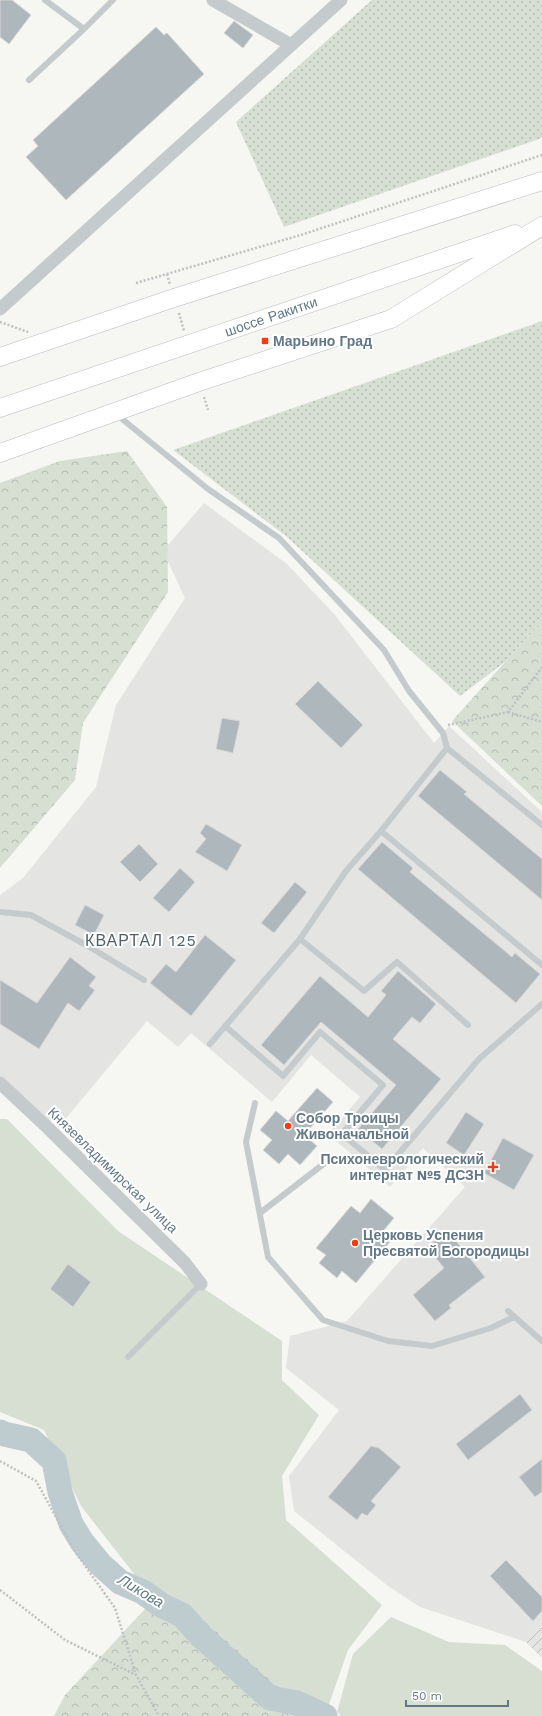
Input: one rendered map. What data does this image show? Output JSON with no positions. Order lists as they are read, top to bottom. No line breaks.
{"streets":{"street":["шоссе Ракитки","Князевладимирская улица"]},"districts":["КВАРТАЛ 125"],"water":["Ликова"],"places":{"transit":["Марьино Град"],"other":["Собор Троицы Живоначальной","Церковь Успения Пресвятой Богородицы"],"health":["Психоневрологический интернат №5 ДСЗН"]},"scale_bar":"50 m"}
